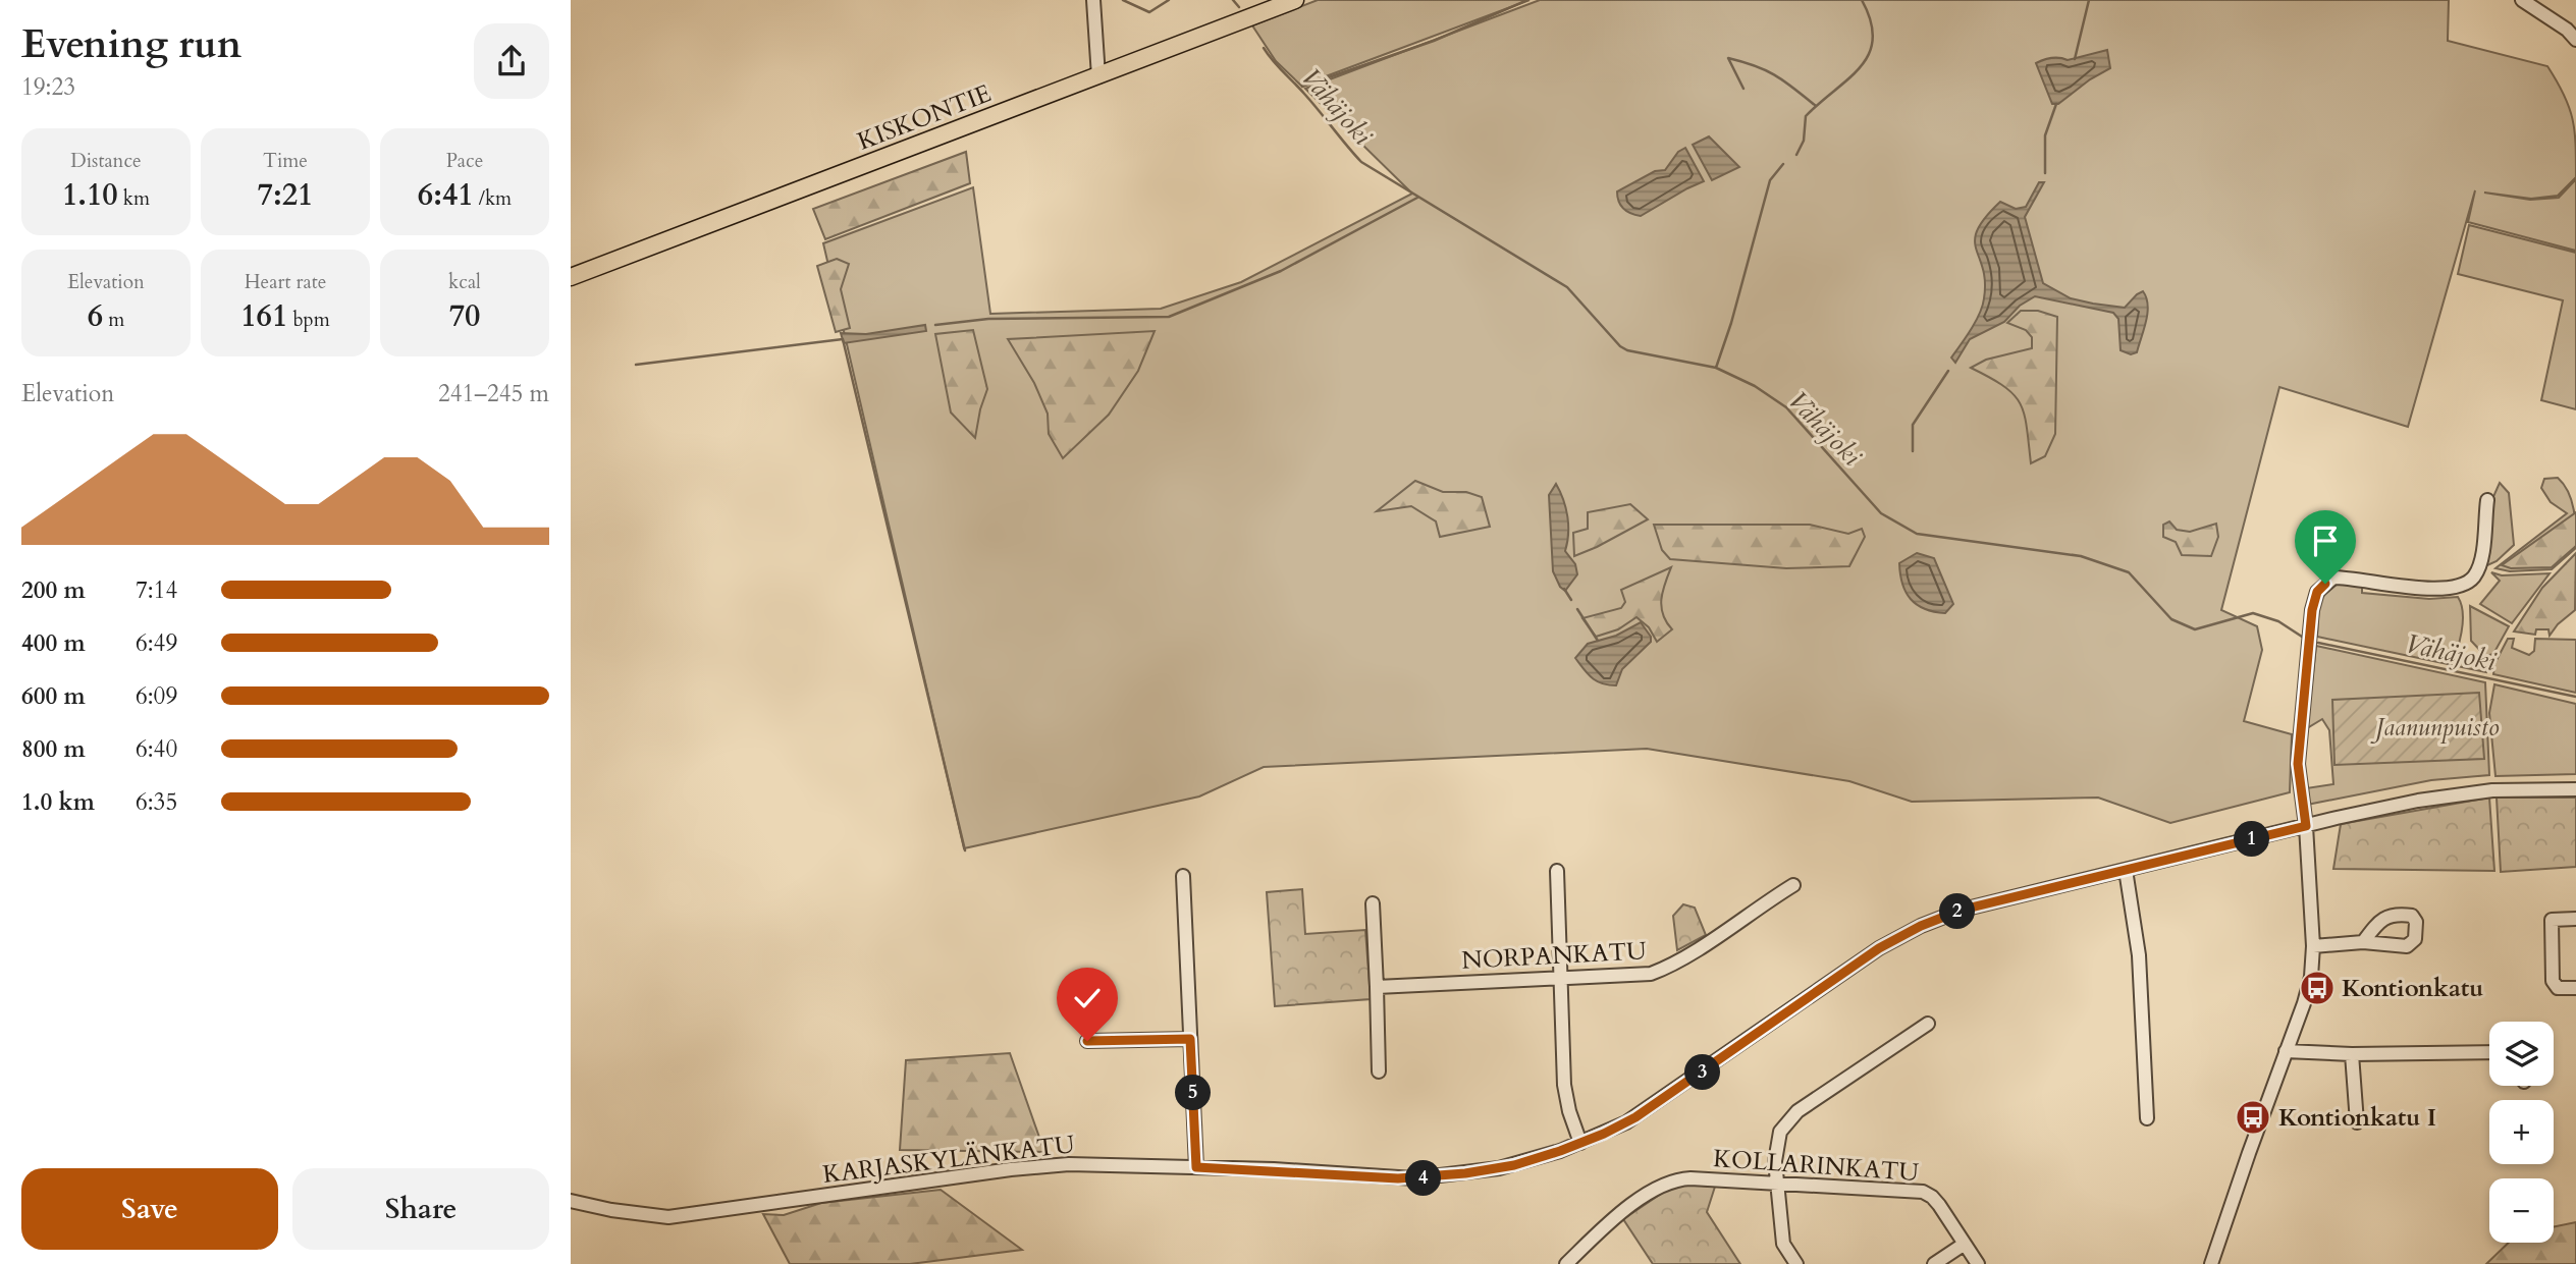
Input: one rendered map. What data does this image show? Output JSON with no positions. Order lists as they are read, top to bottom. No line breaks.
{"streets":{"main road":["KISKONTIE"],"street":["NORPANKATU","KARJASKYLÄNKATU","KOLLARINKATU"]},"water":["Vähäjoki"],"parks":["Jaanunpuisto"],"places":{"bus stop":["Kontionkatu","Kontionkatu I"]},"page":{"heading":["Evening run","19:23"],"stats":[["Distance","1.10 km"],["Time","7:21"],["Pace","6:41 /km"],["Elevation","6 m"],["Heart rate","161 bpm"],["kcal","70"]],"chart":["Elevation","241–245 m"],"list":[{"name":"200 m","note":"7:14"},{"name":"400 m","note":"6:49"},{"name":"600 m","note":"6:09"},{"name":"800 m","note":"6:40"},{"name":"1.0 km","note":"6:35"}],"pins":["1","2","3","5","4"],"map_buttons":["+","−"],"buttons":["Save","Share"]}}
